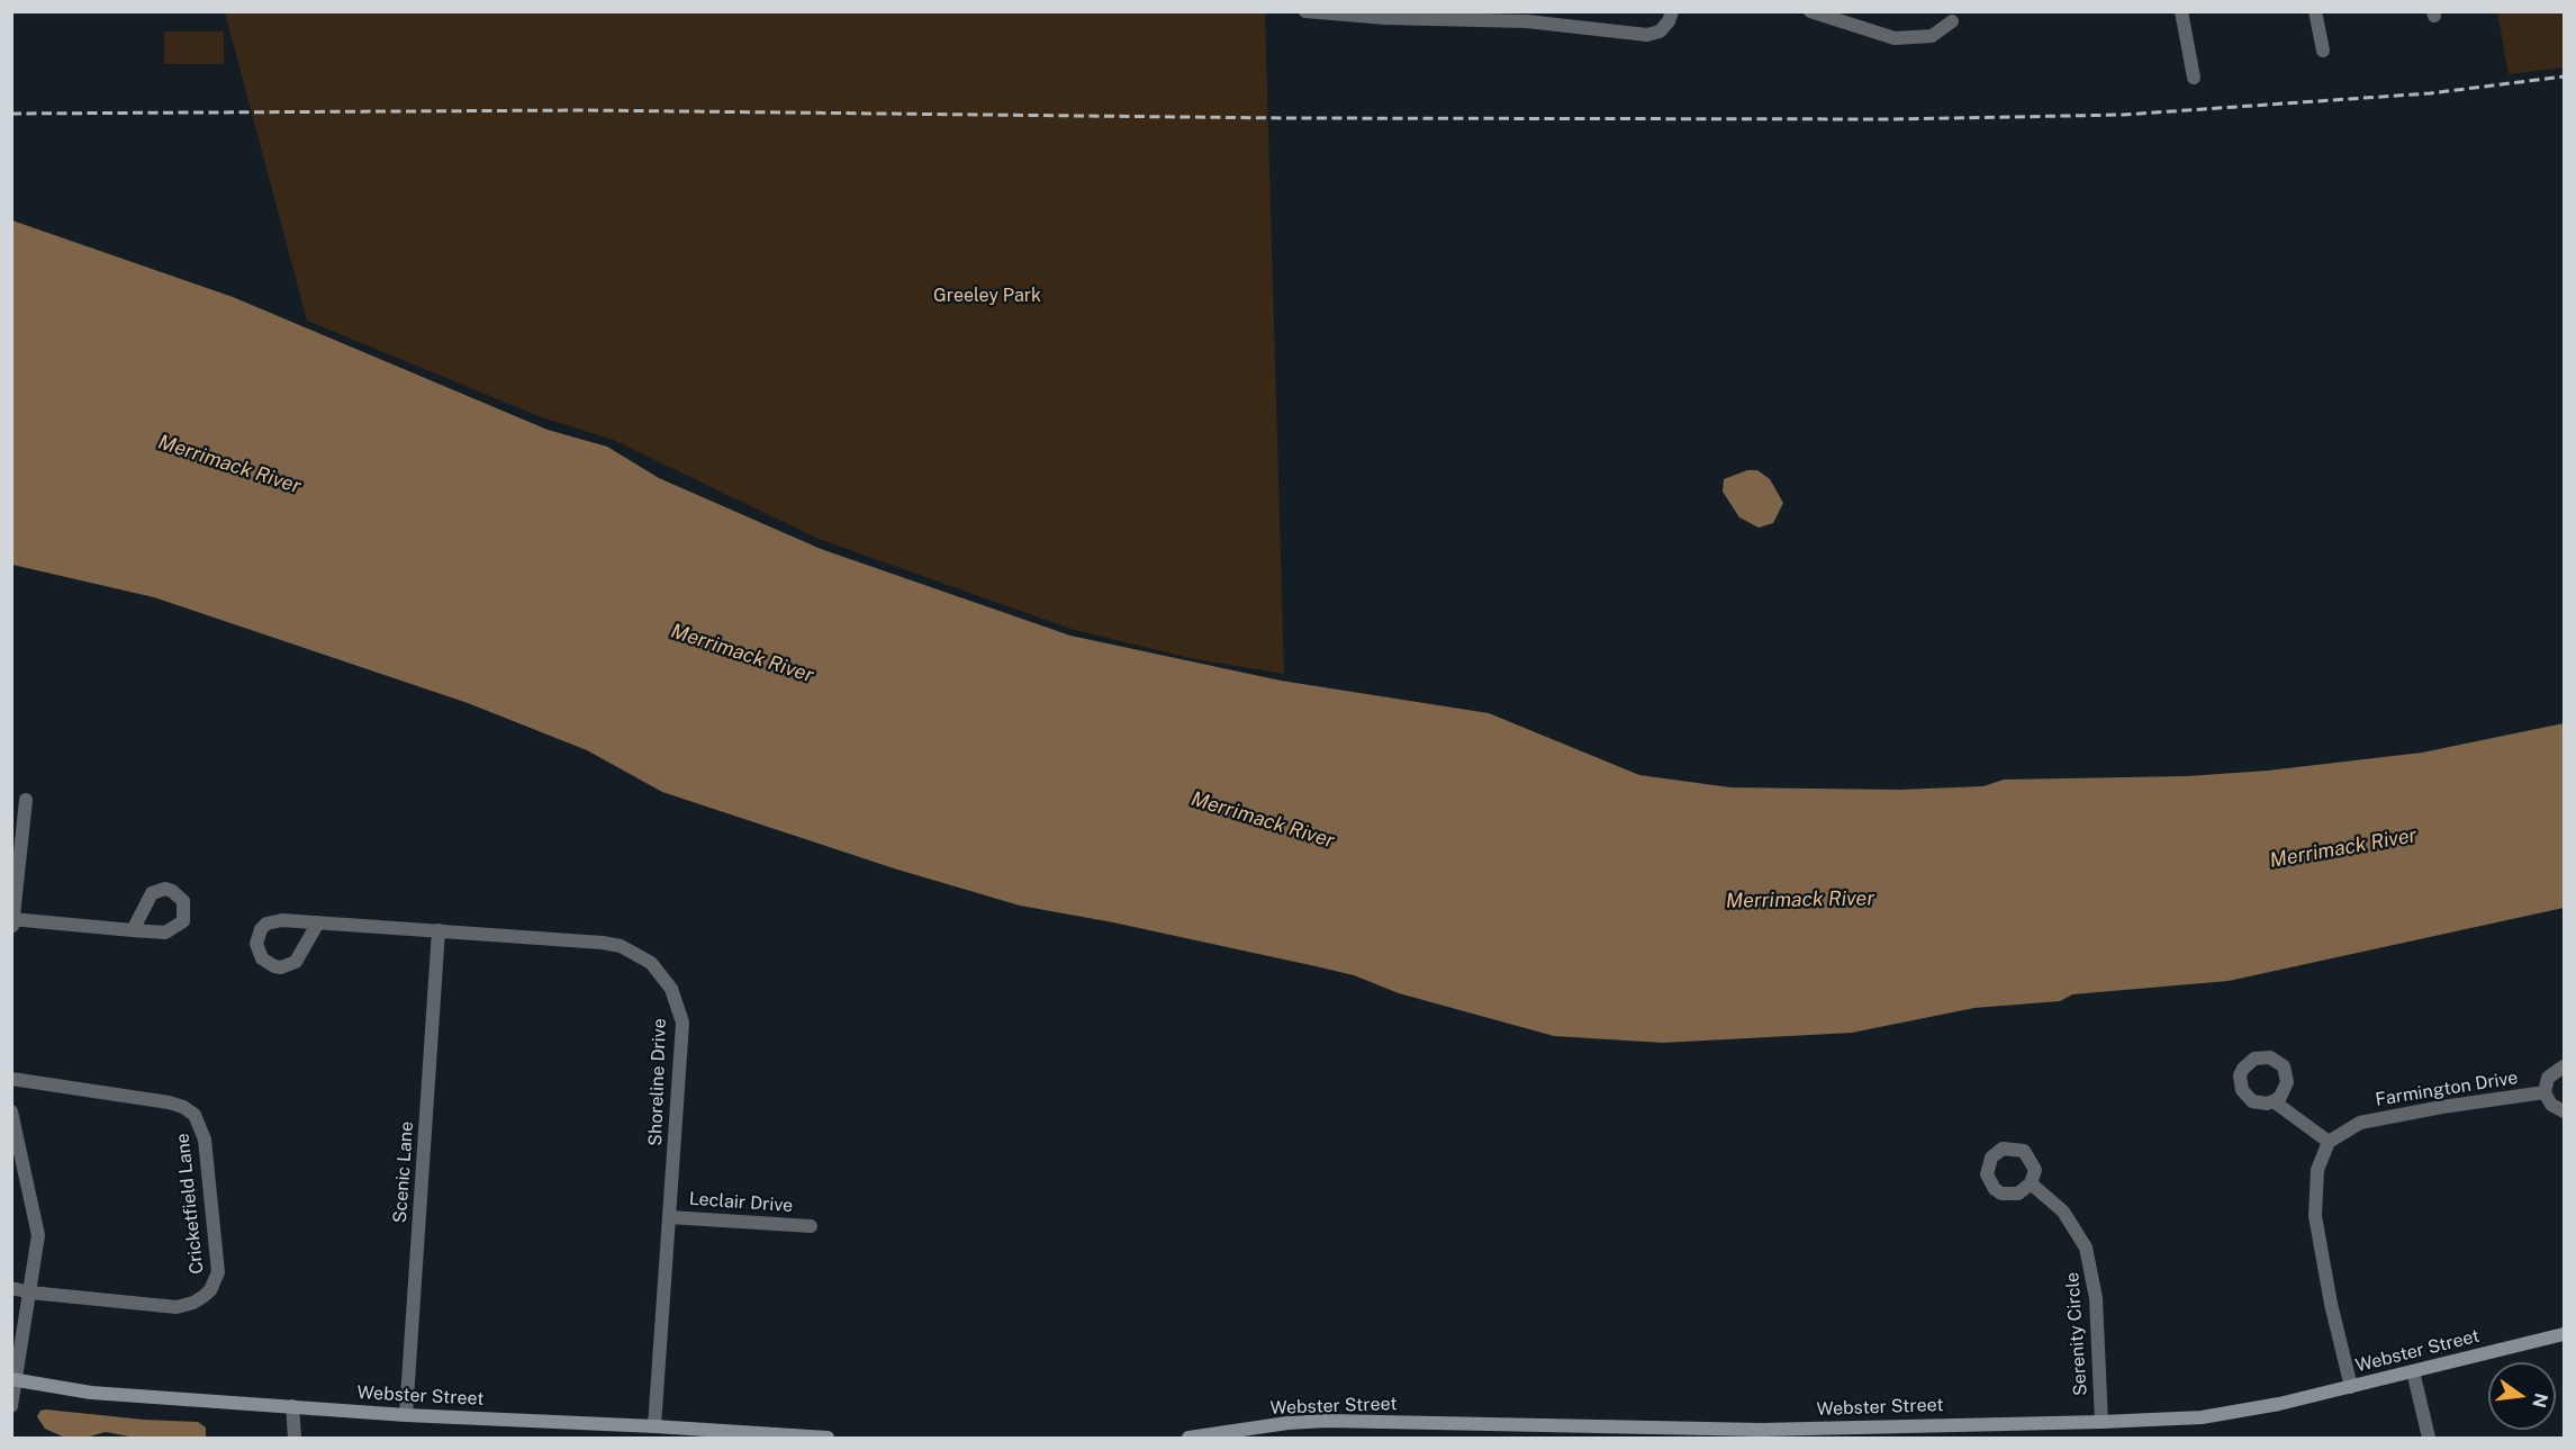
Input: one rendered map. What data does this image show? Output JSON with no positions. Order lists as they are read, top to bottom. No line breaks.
{"streets":{"main road":["Webster Street"],"street":["Shoreline Drive","Farmington Drive","Scenic Lane","Leclair Drive","Cricketfield Lane","Serenity Circle"]},"crossings":[["Shoreline Drive","Scenic Lane"],["Shoreline Drive","Leclair Drive"],["Shoreline Drive","Webster Street"],["Scenic Lane","Webster Street"],["Serenity Circle","Webster Street"]],"water":["Merrimack River"],"parks":["Greeley Park"],"north":"right"}
